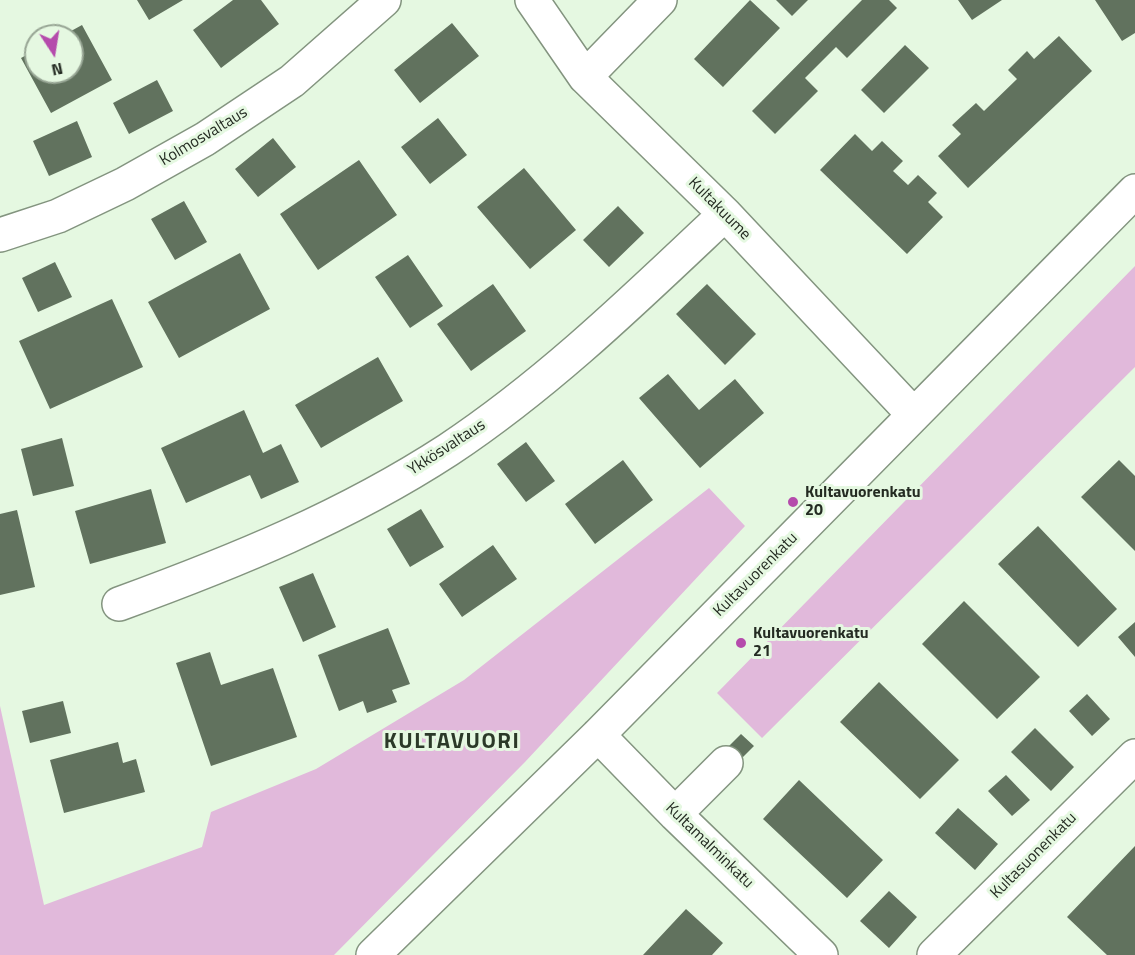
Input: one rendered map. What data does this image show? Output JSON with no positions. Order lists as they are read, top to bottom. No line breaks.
{"streets":{"street":["Kolmosvaltaus","Kultakuume","Ykkösvaltaus","Kultavuorenkatu","Kultamalminkatu","Kultasuonenkatu"]},"crossings":[["Kultakuume","Ykkösvaltaus"],["Kultakuume","Kultavuorenkatu"],["Kultavuorenkatu","Kultamalminkatu"]],"districts":["KULTAVUORI"],"places":["Kultavuorenkatu 20","Kultavuorenkatu 21"],"north":"bottom"}
